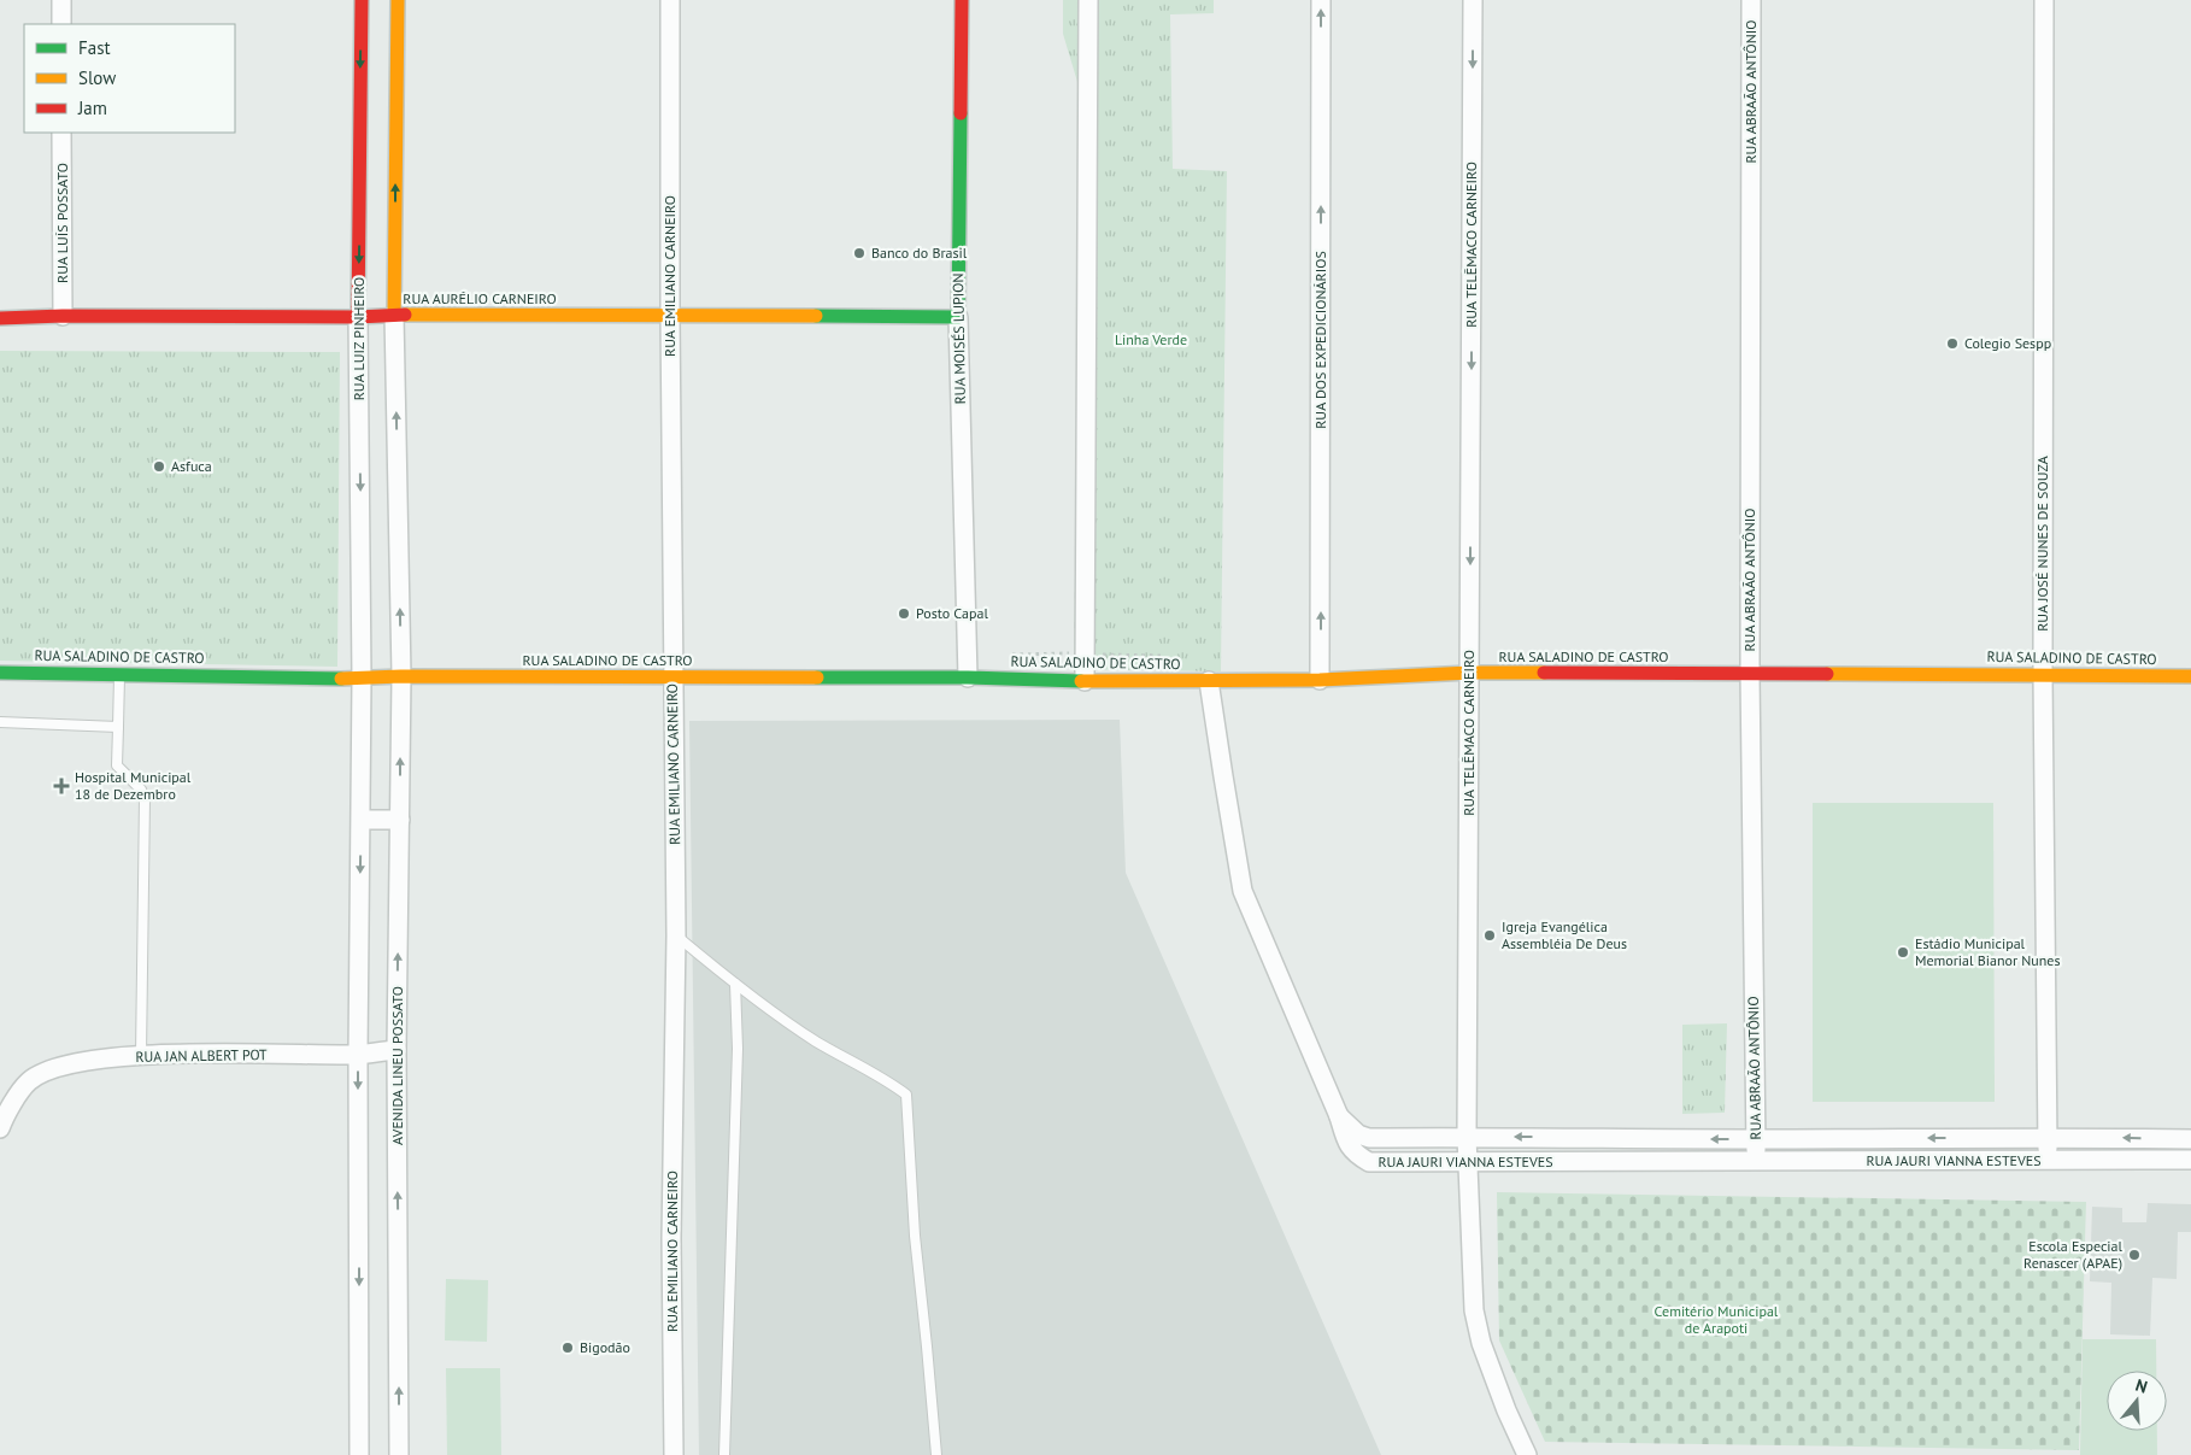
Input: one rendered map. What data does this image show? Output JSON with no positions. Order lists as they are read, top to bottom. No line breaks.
{"streets":{"street":["RUA ABRAÃO ANTÔNIO","RUA LUÍS POSSATO","RUA TELÊMACO CARNEIRO","RUA EMILIANO CARNEIRO","RUA AURÉLIO CARNEIRO","RUA LUIZ PINHEIRO","RUA MOISÉS LUPION","RUA DOS EXPEDICIONÁRIOS","RUA JOSÉ NUNES DE SOUZA","RUA SALADINO DE CASTRO","RUA JAN ALBERT POT","AVENIDA LINEU POSSATO","RUA JAURI VIANNA ESTEVES"]},"crossings":[["RUA ABRAÃO ANTÔNIO","RUA SALADINO DE CASTRO"],["RUA ABRAÃO ANTÔNIO","RUA JAURI VIANNA ESTEVES"],["RUA LUÍS POSSATO","RUA AURÉLIO CARNEIRO"],["RUA TELÊMACO CARNEIRO","RUA SALADINO DE CASTRO"],["RUA TELÊMACO CARNEIRO","RUA JAURI VIANNA ESTEVES"],["RUA EMILIANO CARNEIRO","RUA AURÉLIO CARNEIRO"],["RUA EMILIANO CARNEIRO","RUA SALADINO DE CASTRO"],["RUA AURÉLIO CARNEIRO","RUA LUIZ PINHEIRO"],["RUA AURÉLIO CARNEIRO","RUA MOISÉS LUPION"],["RUA LUIZ PINHEIRO","RUA SALADINO DE CASTRO"],["RUA MOISÉS LUPION","RUA SALADINO DE CASTRO"],["RUA DOS EXPEDICIONÁRIOS","RUA SALADINO DE CASTRO"],["RUA JOSÉ NUNES DE SOUZA","RUA SALADINO DE CASTRO"],["RUA JOSÉ NUNES DE SOUZA","RUA JAURI VIANNA ESTEVES"],["RUA SALADINO DE CASTRO","AVENIDA LINEU POSSATO"],["RUA JAN ALBERT POT","AVENIDA LINEU POSSATO"]],"one_way":["RUA TELÊMACO CARNEIRO","RUA DOS EXPEDICIONÁRIOS"],"parks":["Linha Verde","Cemitério Municipal de Arapoti"],"places":{"other":["Banco do Brasil","Colegio Sespp","Asfuca","Posto Capal","Igreja Evangélica Assembléia De Deus","Estádio Municipal Memorial Bianor Nunes","Escola Especial Renascer (APAE)","Bigodão"],"health":["Hospital Municipal 18 de Dezembro"]},"legend":["Fast","Slow","Jam"],"north":"top"}
